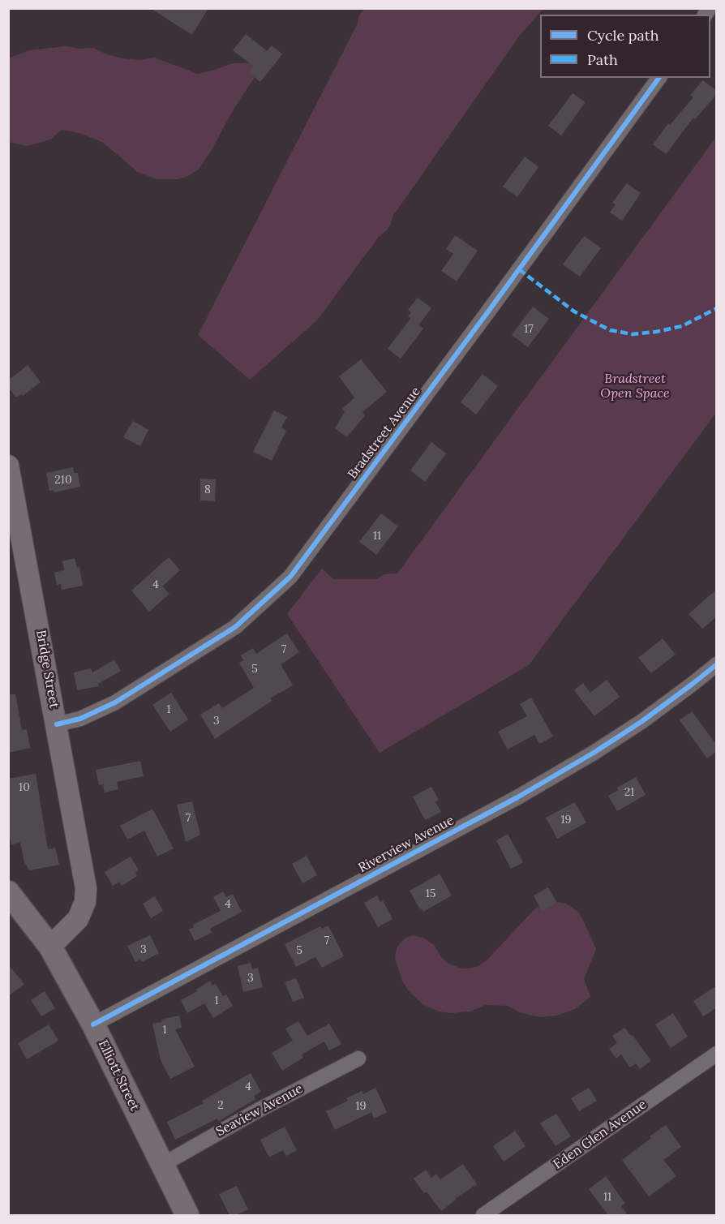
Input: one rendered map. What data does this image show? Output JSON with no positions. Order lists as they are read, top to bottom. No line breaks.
{"streets":{"main road":["Bridge Street","Elliott Street"],"street":["Bradstreet Avenue","Riverview Avenue","Seaview Avenue","Eden Glen Avenue"]},"crossings":[["Bradstreet Avenue","Bridge Street"],["Bridge Street","Elliott Street"],["Riverview Avenue","Elliott Street"],["Elliott Street","Seaview Avenue"]],"parks":["Bradstreet Open Space"],"house_numbers":["17","210","8","11","4","7","5","1","3","10","21","7","19","15","4","7","3","5","3","1","1","4","2","19","11"],"legend":["Cycle path","Path"]}
